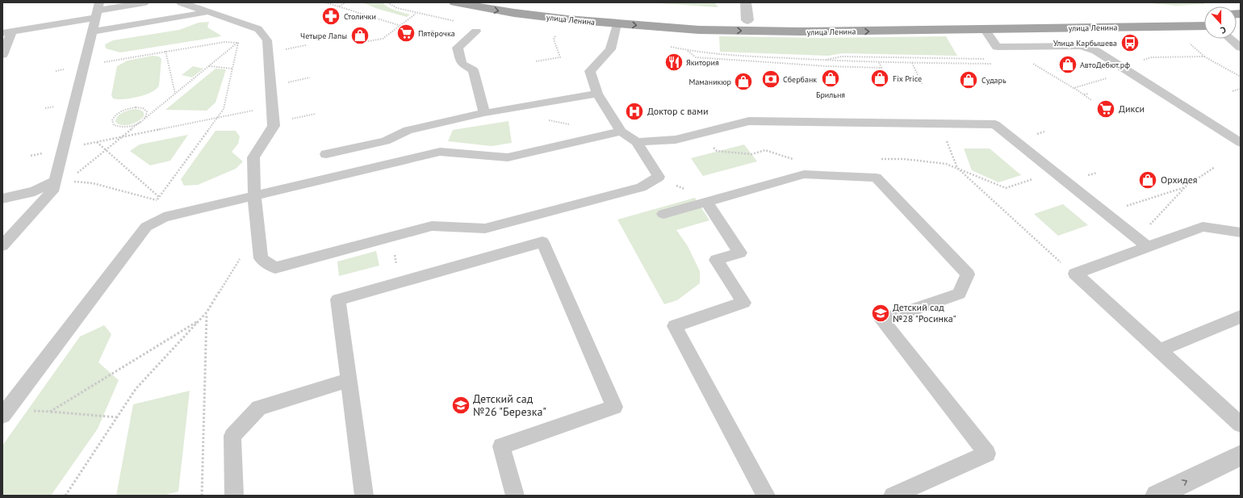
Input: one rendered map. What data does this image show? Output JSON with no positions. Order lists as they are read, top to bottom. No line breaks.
{"streets":{"main road":["улица Ленина"]},"places":{"pharmacy":["Столички"],"supermarket":["Пятёрочка","Дикси"],"shop":["Четыре Лапы","АвтоДебют.рф","Брильня","Fix Price","Сударь","Маманикюр","Орхидея"],"bus stop":["Улица Карбышева"],"restaurant":["Якитория"],"bank":["Сбербанк"],"hospital":["Доктор с вами"],"school or university":["Детский сад №28 \"Росинка\"","Детский сад №26 \"Березка\""]},"north":"bottom"}
